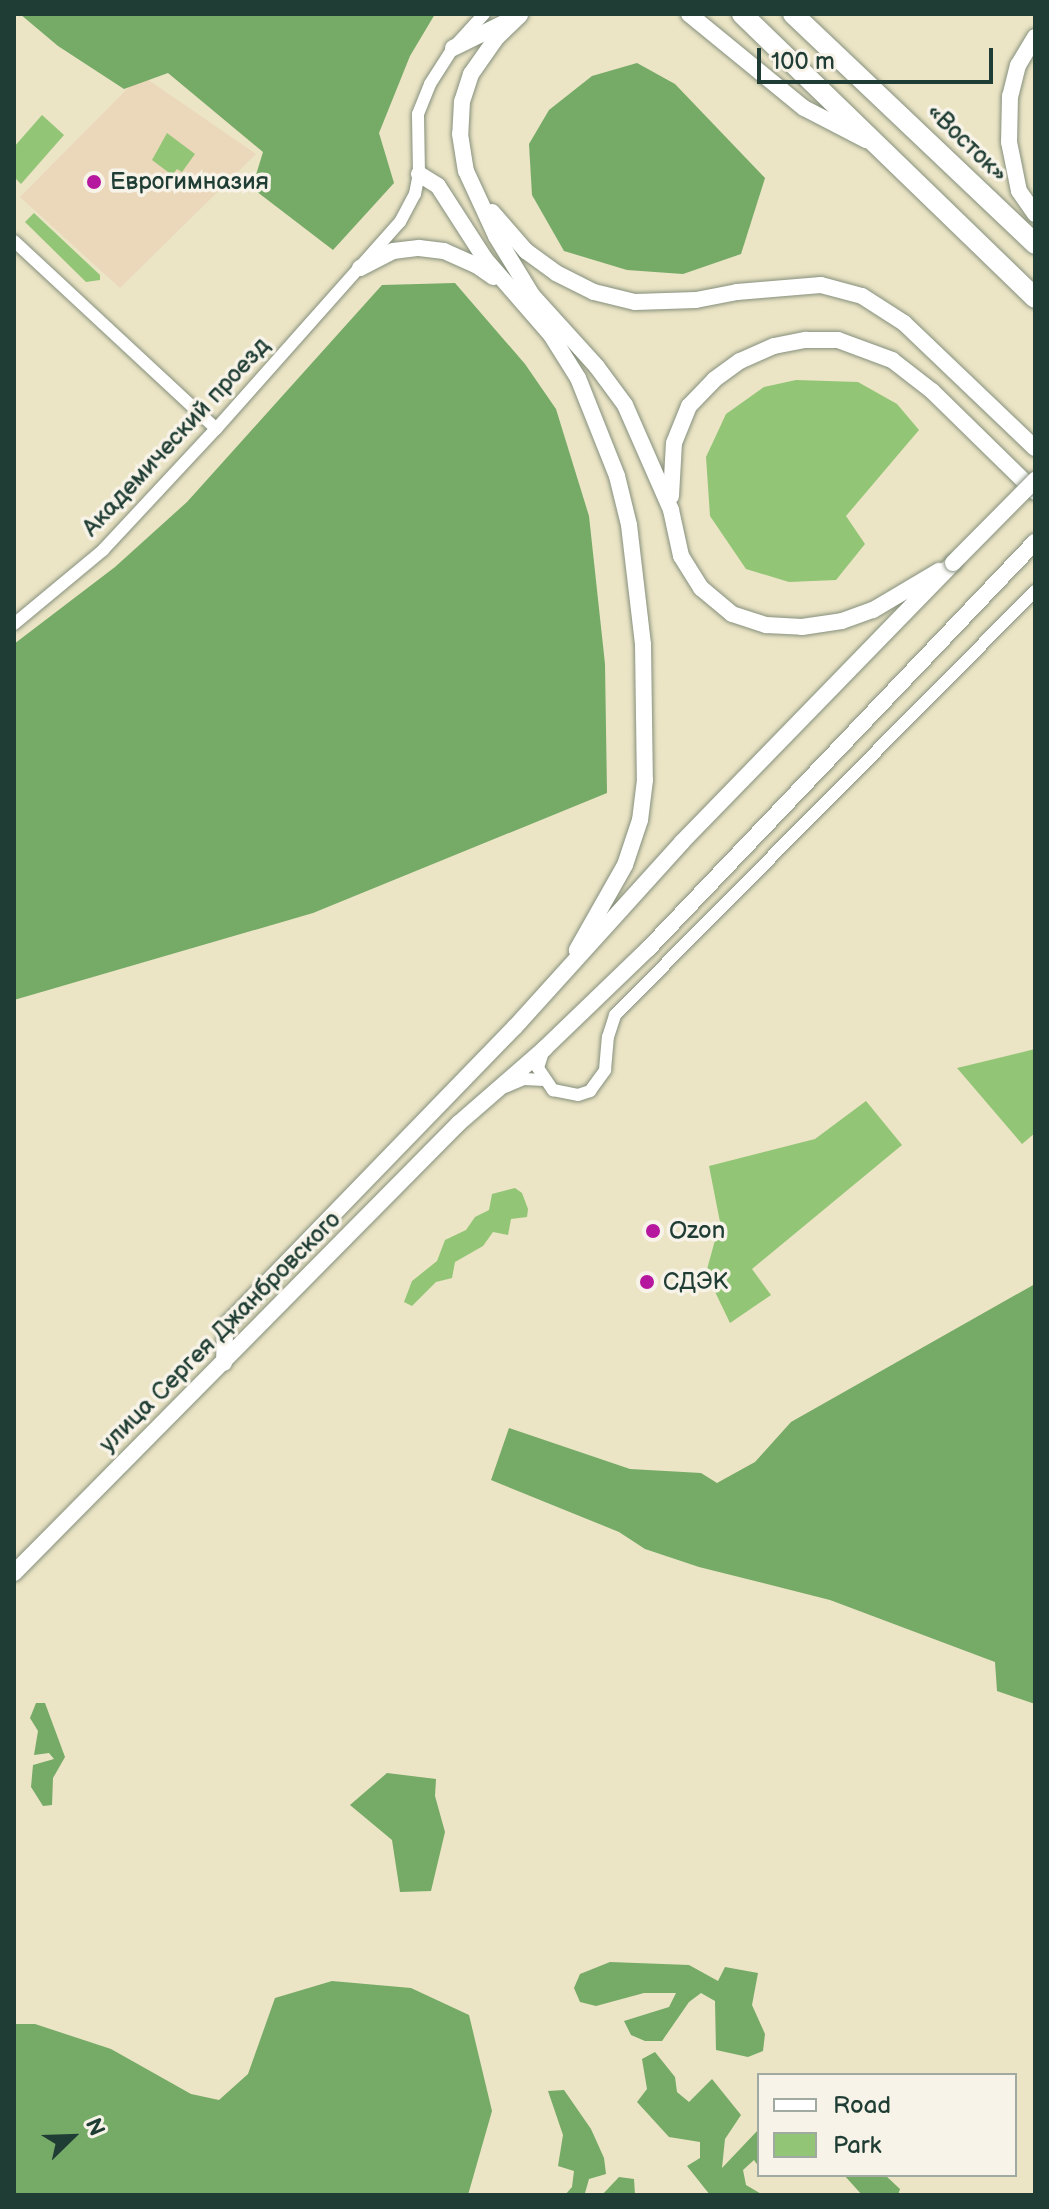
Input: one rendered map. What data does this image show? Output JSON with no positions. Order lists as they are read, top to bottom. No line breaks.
{"streets":{"highway":["«Восток»"],"street":["Академический проезд","улица Сергея Джанбровского"]},"places":["Еврогимназия","Ozon","СДЭК"],"legend":["Road","Park"],"scale_bar":"100 m","north":"top right"}
